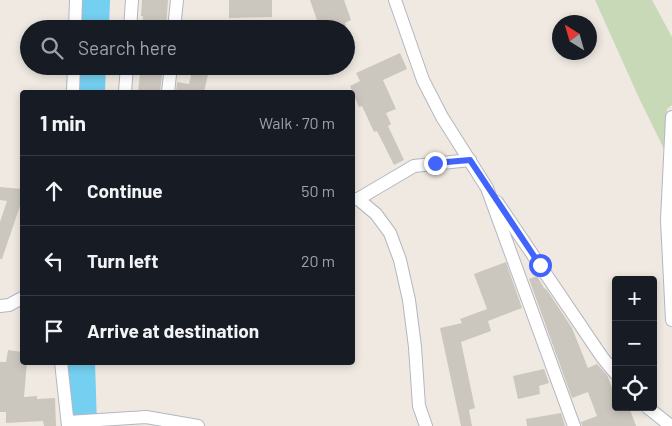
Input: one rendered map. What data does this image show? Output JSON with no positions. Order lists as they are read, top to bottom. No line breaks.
{"north":"top left","page":{"search":"Search here","heading":["1 min","Walk · 70 m"],"list":[["Continue","50 m"],["Turn left","20 m"],"Arrive at destination"],"map_buttons":["+","−"]}}
